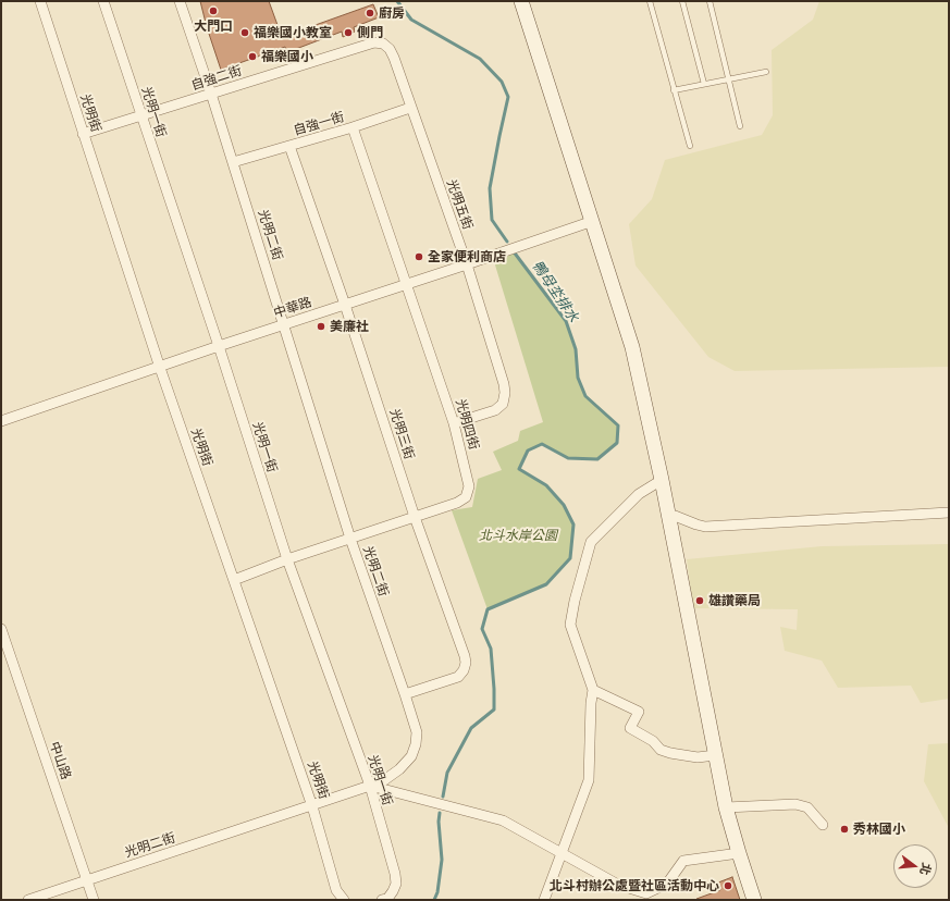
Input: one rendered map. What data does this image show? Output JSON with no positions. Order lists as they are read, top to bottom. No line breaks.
{"streets":{"street":["自強二街","光明一街","光明街","自強一街","光明五街","光明二街","中華路","光明四街","光明三街","中山路"]},"crossings":[["自強二街","光明一街"],["自強二街","光明街"],["自強二街","光明五街"],["自強二街","光明二街"],["光明一街","光明二街"],["光明一街","中華路"],["光明一街","光明四街"],["光明街","光明二街"],["光明街","中華路"],["光明街","光明四街"],["自強一街","光明五街"],["自強一街","光明二街"],["自強一街","光明四街"],["自強一街","光明三街"],["光明五街","中華路"],["光明五街","光明四街"],["光明二街","中華路"],["光明二街","光明四街"],["光明二街","光明三街"],["光明二街","中山路"],["中華路","光明四街"],["中華路","光明三街"],["光明四街","光明三街"]],"water":["鴨母坔排水"],"parks":["北斗水岸公園"],"places":["大門口","廚房","福樂國小教室","側門","福樂國小","全家便利商店","美廉社","雄讚藥局","秀林國小","北斗村辦公處暨社區活動中心"],"north":"right"}
